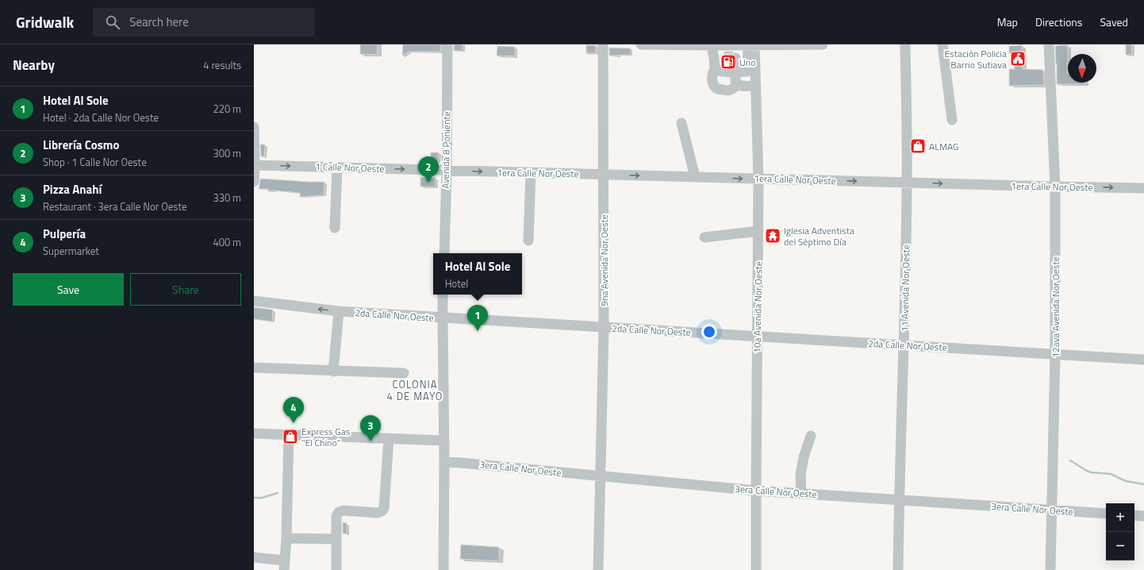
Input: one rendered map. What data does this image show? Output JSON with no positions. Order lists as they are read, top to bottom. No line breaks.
{"streets":{"street":["Avenida 8 Poniente","1 Calle Nor Oeste","1era Calle Nor Oeste","9na Avenida Nor Oeste","11 Avenida Nor Oeste","10a Avenida Nor Oeste","12ava Avenida Nor Oeste","2da Calle Nor Oeste","3era Calle Nor Oeste"]},"crossings":[["Avenida 8 Poniente","1 Calle Nor Oeste"],["Avenida 8 Poniente","1era Calle Nor Oeste"],["1 Calle Nor Oeste","1era Calle Nor Oeste"],["1era Calle Nor Oeste","9na Avenida Nor Oeste"],["1era Calle Nor Oeste","11 Avenida Nor Oeste"],["1era Calle Nor Oeste","10a Avenida Nor Oeste"],["1era Calle Nor Oeste","12ava Avenida Nor Oeste"],["9na Avenida Nor Oeste","2da Calle Nor Oeste"],["9na Avenida Nor Oeste","3era Calle Nor Oeste"],["11 Avenida Nor Oeste","2da Calle Nor Oeste"],["11 Avenida Nor Oeste","3era Calle Nor Oeste"],["10a Avenida Nor Oeste","2da Calle Nor Oeste"],["10a Avenida Nor Oeste","3era Calle Nor Oeste"],["12ava Avenida Nor Oeste","2da Calle Nor Oeste"],["12ava Avenida Nor Oeste","3era Calle Nor Oeste"]],"one_way":["1 Calle Nor Oeste","1era Calle Nor Oeste"],"districts":["COLONIA 4 DE MAYO"],"places":{"public building":["Estación Policia Barrio Sutiava"],"fuel station":["Uno"],"shop":["ALMAG","Express Gas \"El Chino\""],"temple":["Iglesia Adventista del Séptimo Día"]},"north":"bottom","page":{"header":"Gridwalk","search":"Search here","nav":["Map","Directions","Saved"],"heading":["Nearby","4 results"],"list":[{"mark":"1","name":"Hotel Al Sole","note":"Hotel · 2da Calle Nor Oeste","value":"220 m"},{"mark":"2","name":"Librería Cosmo","note":"Shop · 1 Calle Nor Oeste","value":"300 m"},{"mark":"3","name":"Pizza Anahí","note":"Restaurant · 3era Calle Nor Oeste","value":"330 m"},{"mark":"4","name":"Pulpería","note":"Supermarket","value":"400 m"}],"pins":["2","1","4","3"],"popup":["Hotel Al Sole","Hotel"],"buttons":["Save","Share"],"map_buttons":["+","−"]}}
